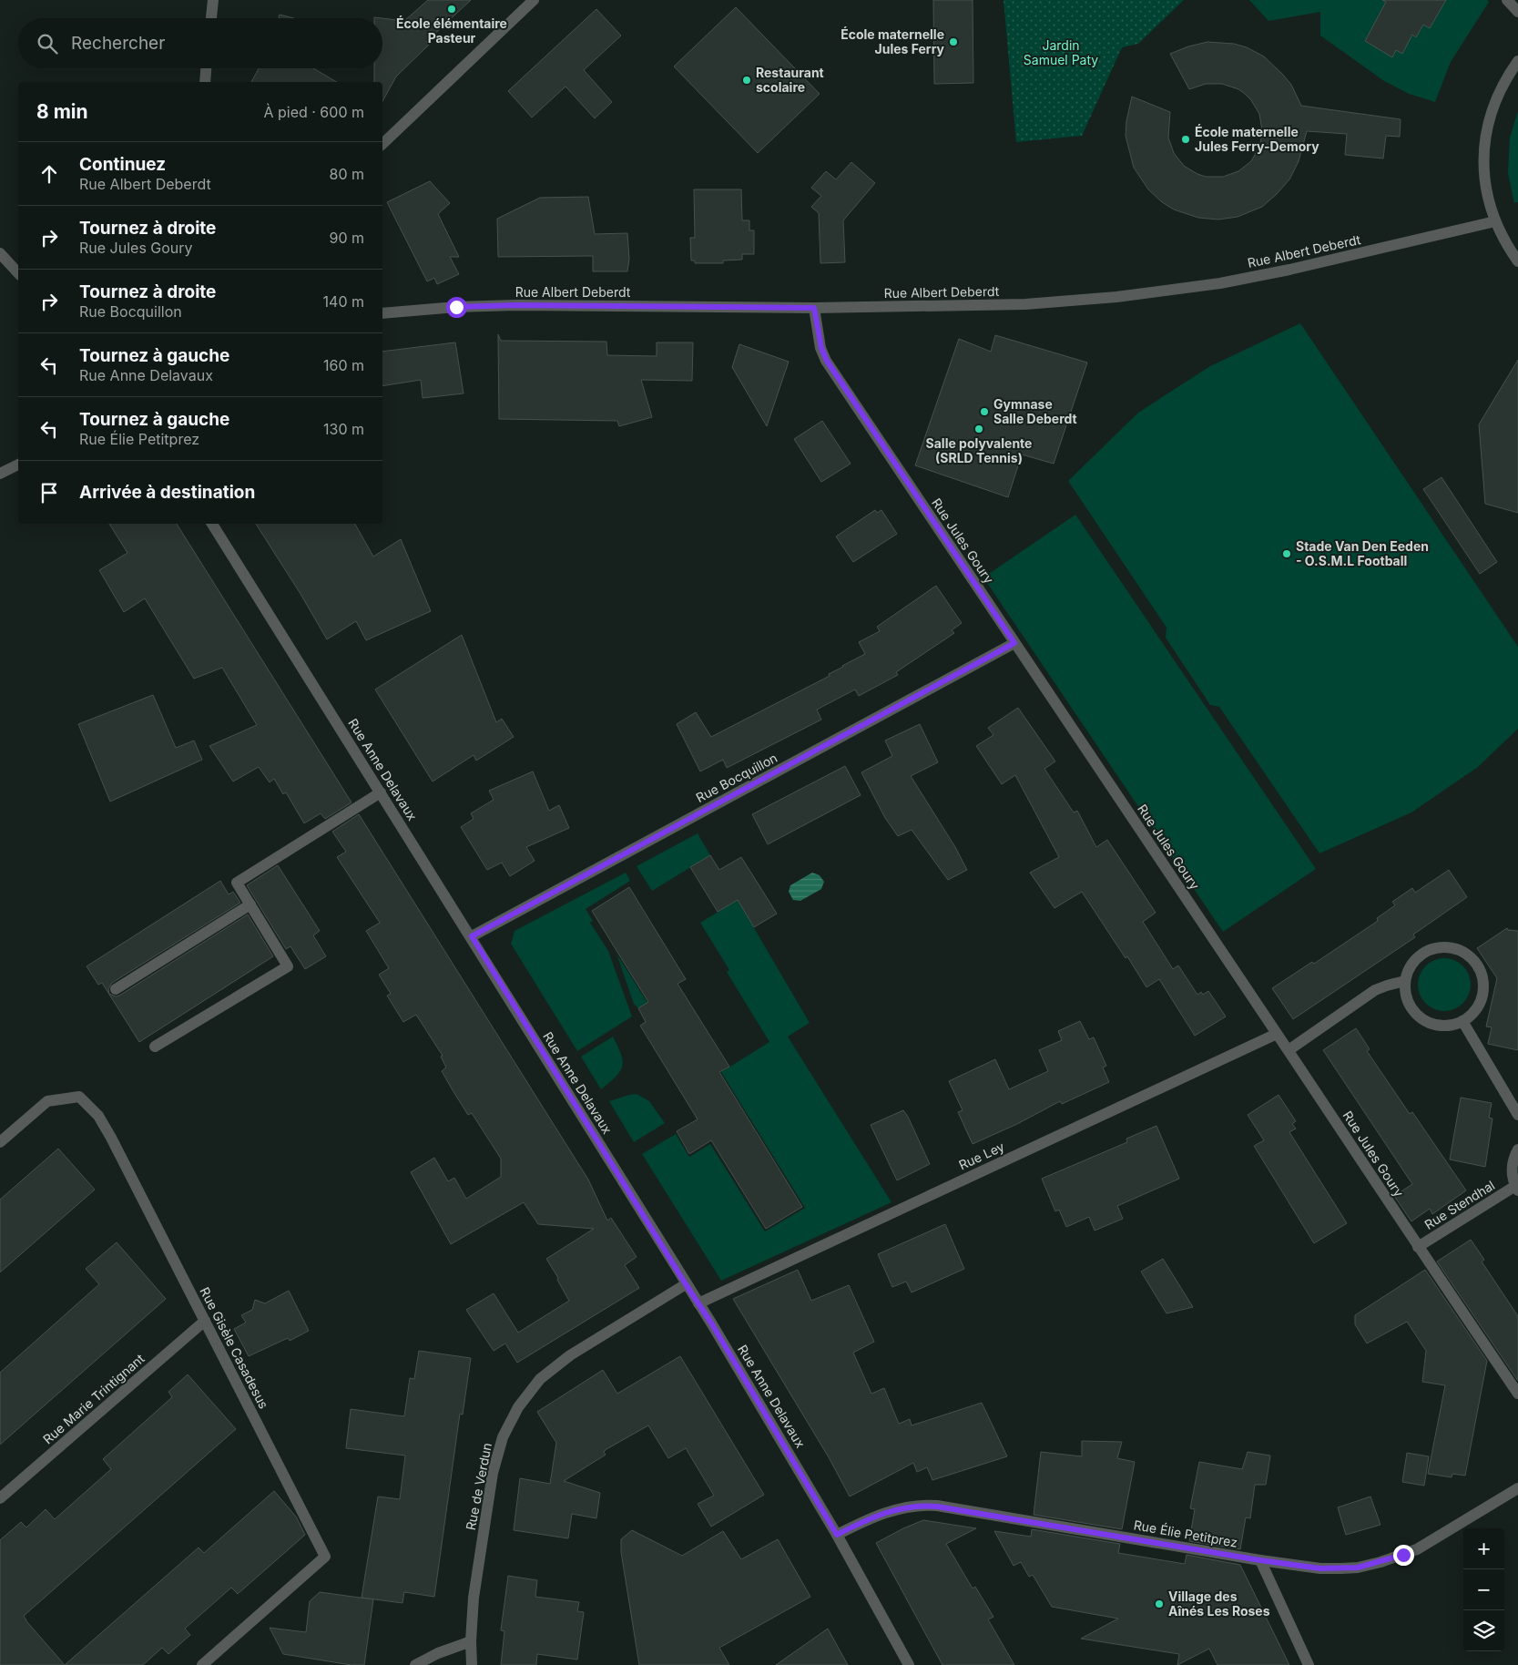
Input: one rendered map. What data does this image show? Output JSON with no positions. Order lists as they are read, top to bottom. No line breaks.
{"streets":{"street":["Rue Albert Deberdt","Rue Jules Goury","Rue Anne Delavaux","Rue Bocquillon","Rue Ley","Rue Stendhal","Rue Gisèle Casadesus","Rue Marie Trintignant","Rue de Verdun","Rue Élie Petitprez"]},"crossings":[["Rue Albert Deberdt","Rue Jules Goury"],["Rue Jules Goury","Rue Bocquillon"],["Rue Jules Goury","Rue Ley"],["Rue Jules Goury","Rue Stendhal"],["Rue Anne Delavaux","Rue Bocquillon"],["Rue Anne Delavaux","Rue Ley"],["Rue Anne Delavaux","Rue de Verdun"],["Rue Anne Delavaux","Rue Élie Petitprez"],["Rue Gisèle Casadesus","Rue Marie Trintignant"]],"parks":["Jardin Samuel Paty"],"places":["École élémentaire Pasteur","École maternelle Jules Ferry","Restaurant scolaire","École maternelle Jules Ferry-Demory","Gymnase Salle Deberdt","Salle polyvalente (SRLD Tennis)","Stade Van Den Eeden - O.S.M.L Football","Village des Aînés Les Roses"],"page":{"search":"Rechercher","heading":["8 min","À pied · 600 m"],"list":[["Continuez","Rue Albert Deberdt","80 m"],["Tournez à droite","Rue Jules Goury","90 m"],["Tournez à droite","Rue Bocquillon","140 m"],["Tournez à gauche","Rue Anne Delavaux","160 m"],["Tournez à gauche","Rue Élie Petitprez","130 m"],"Arrivée à destination"],"map_buttons":["+","−"]}}
